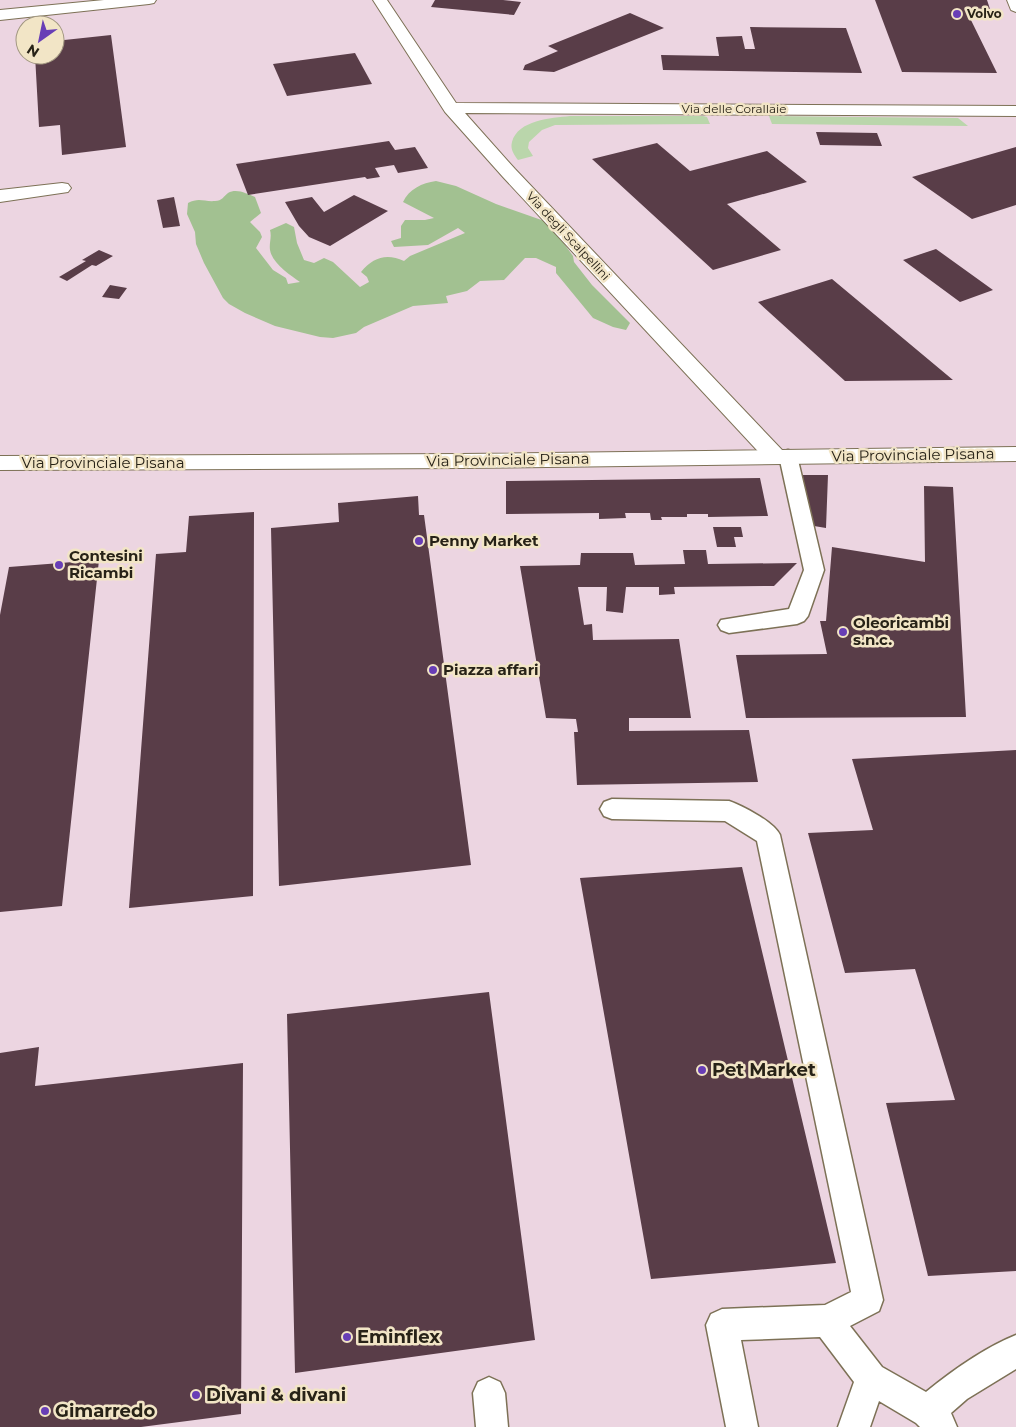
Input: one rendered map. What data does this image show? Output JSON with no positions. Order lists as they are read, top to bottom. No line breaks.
{"streets":{"street":["Via delle Corallaie","Via degli Scalpellini","Via Provinciale Pisana"]},"crossings":[["Via delle Corallaie","Via degli Scalpellini"],["Via degli Scalpellini","Via Provinciale Pisana"]],"places":["Volvo","Penny Market","Contesini Ricambi","Oleoricambi s.n.c.","Piazza affari","Pet Market","Eminflex","Divani & divani","Gimarredo"],"north":"bottom left"}
